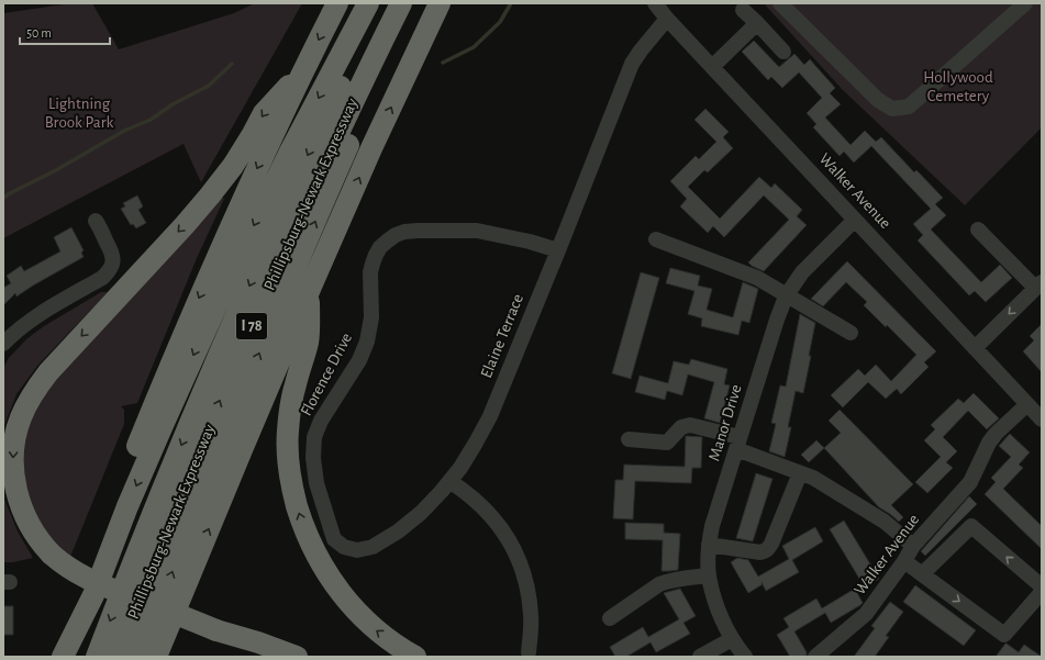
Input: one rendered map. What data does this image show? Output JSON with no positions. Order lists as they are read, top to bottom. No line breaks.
{"streets":{"highway":["Phillipsburg-Newark Expressway","I 78"],"street":["Walker Avenue","Elaine Terrace","Florence Drive","Manor Drive"]},"crossings":[["Walker Avenue","Elaine Terrace"],["Walker Avenue","Manor Drive"],["Elaine Terrace","Florence Drive"]],"parks":["Hollywood Cemetery","Lightning Brook Park"],"scale_bar":"50 m"}
